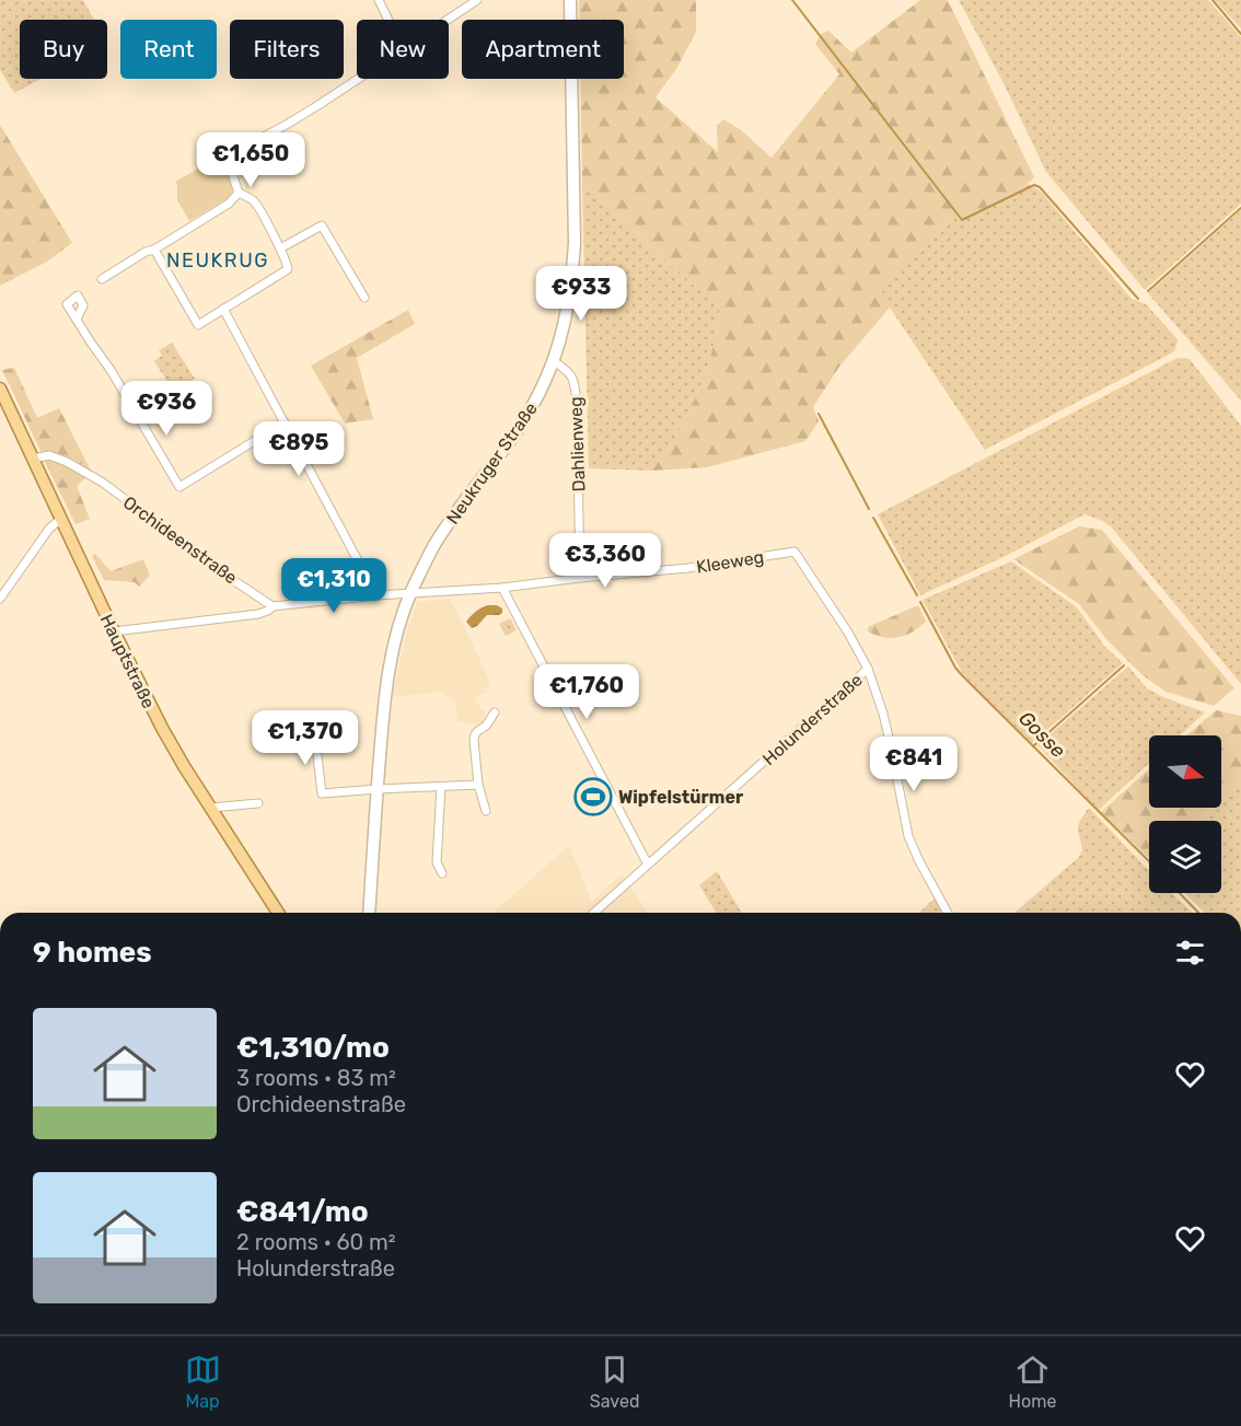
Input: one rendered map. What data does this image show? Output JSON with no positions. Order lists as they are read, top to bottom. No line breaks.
{"streets":{"main road":["Hauptstraße"],"street":["Dahlienweg","Neukruger Straße","Orchideenstraße","Kleeweg","Holunderstraße"]},"crossings":[["Dahlienweg","Neukruger Straße"],["Dahlienweg","Kleeweg"],["Neukruger Straße","Kleeweg"],["Orchideenstraße","Hauptstraße"],["Kleeweg","Holunderstraße"]],"districts":["NEUKRUG"],"water":["Gosse"],"places":{"sports":["Wipfelstürmer"]},"north":"right","page":{"chip":["Buy","Rent","Filters","New","Apartment"],"price":["€1,650","€933","€936","€895","€3,360","€1,310","€1,760","€1,370","€841"],"heading":"9 homes","list":[{"name":"€1,310/mo","note":"3 rooms · 83 m² · Orchideenstraße"},{"name":"€841/mo","note":"2 rooms · 60 m² · Holunderstraße"}],"tabs":["Map","Saved","Home"]}}
